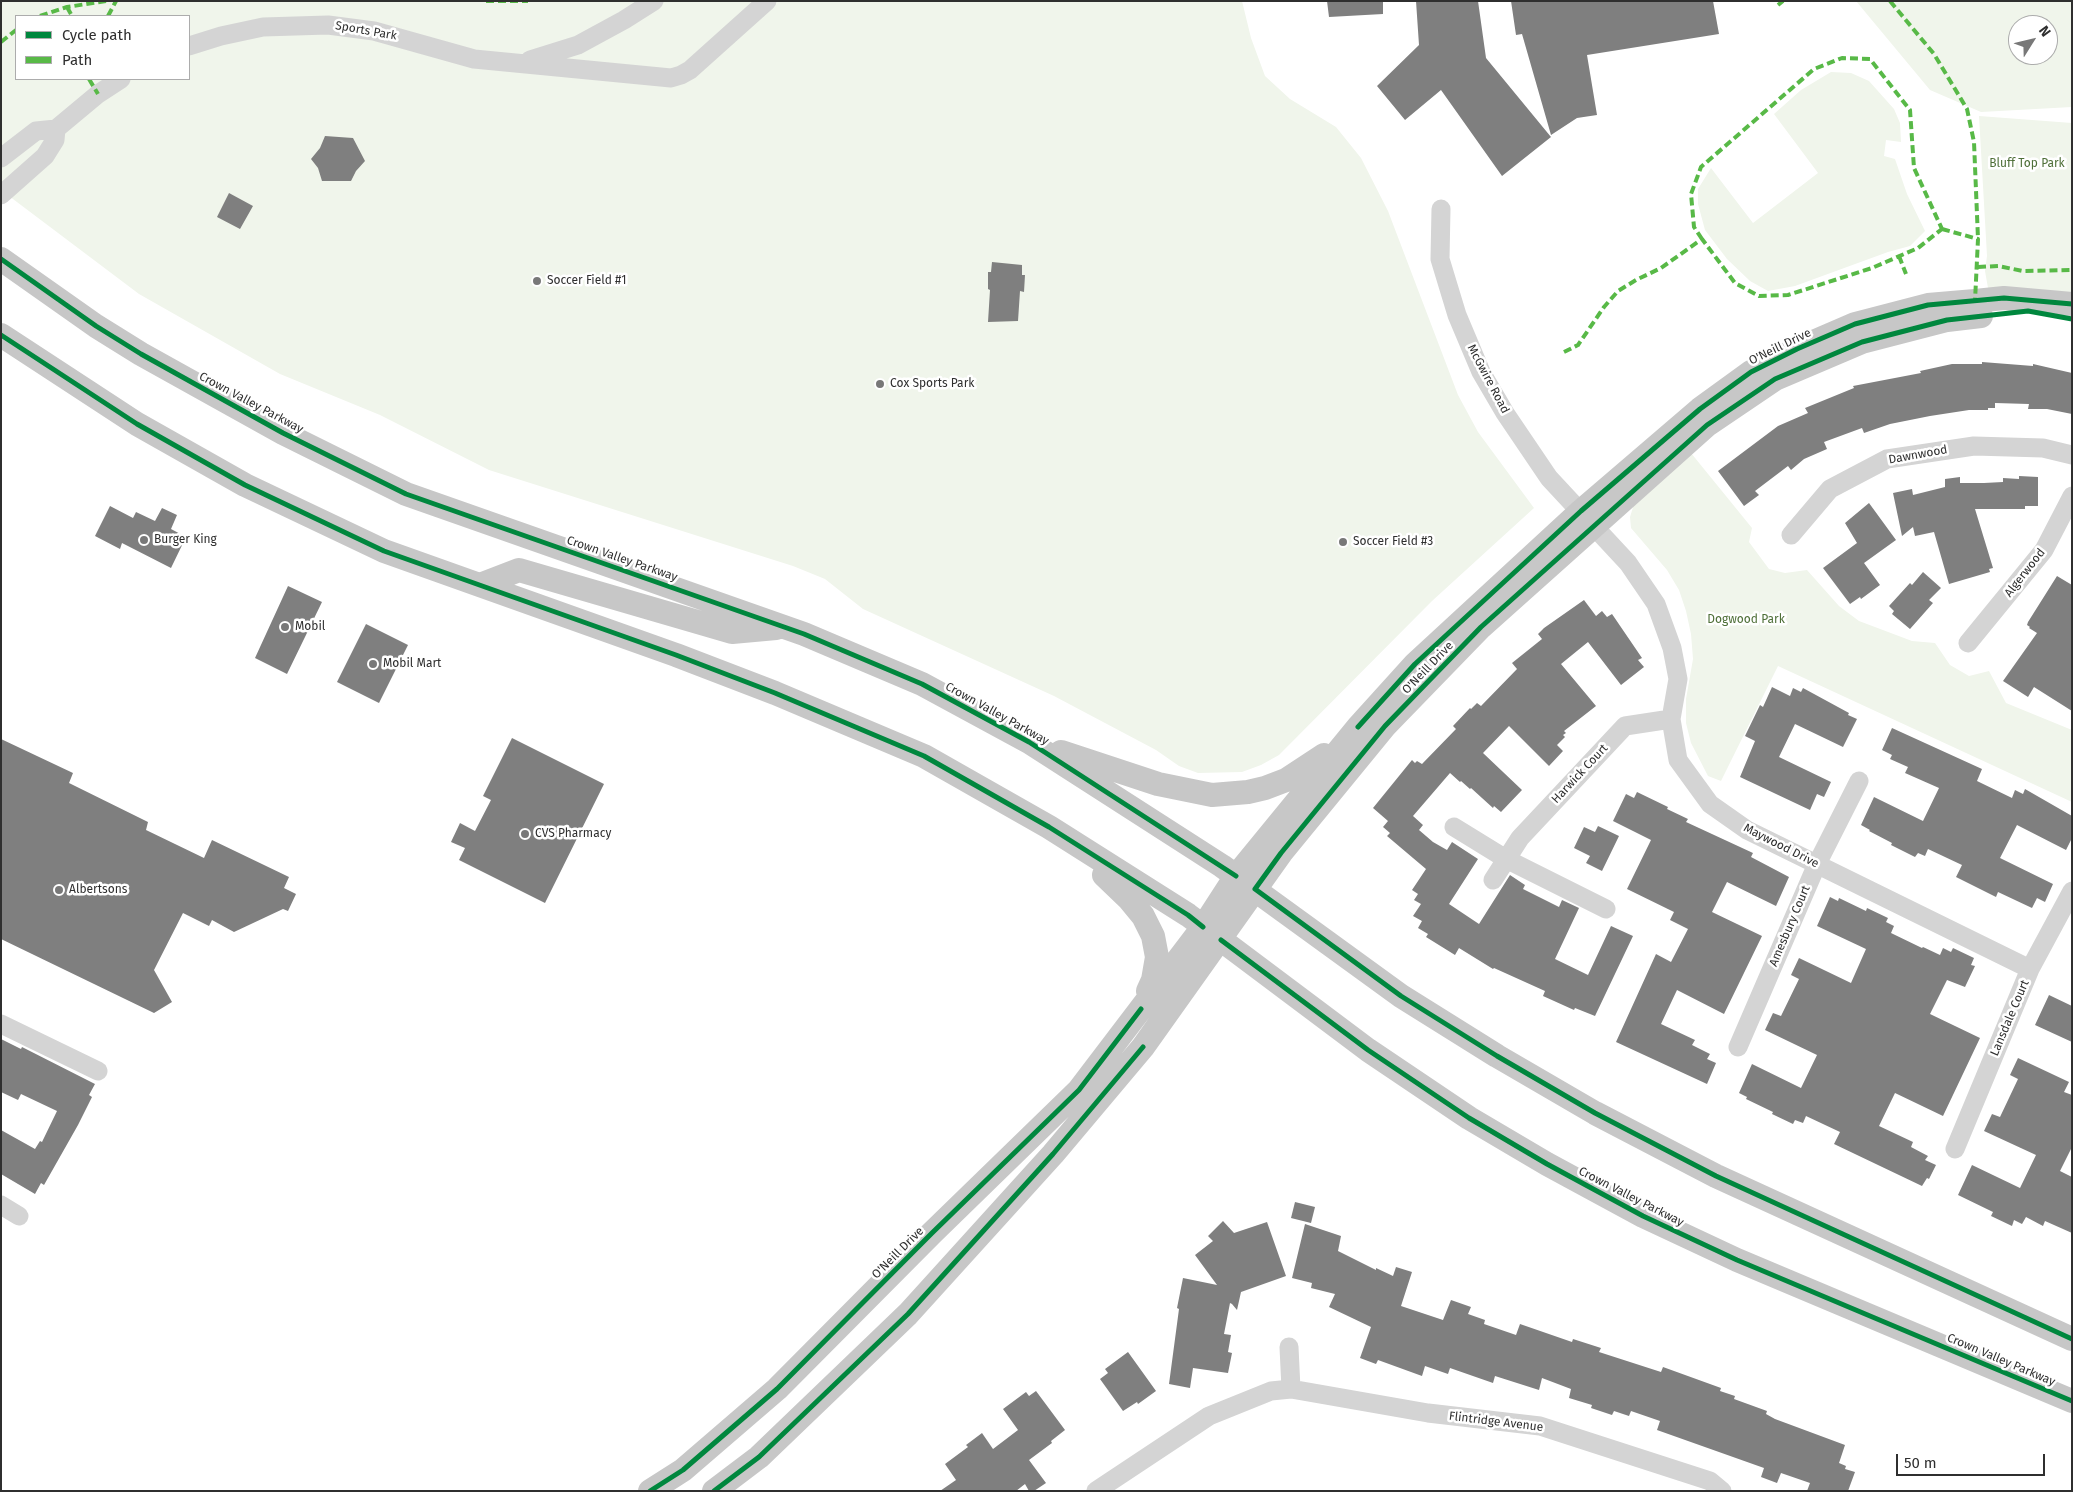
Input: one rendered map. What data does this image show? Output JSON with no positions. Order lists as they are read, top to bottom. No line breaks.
{"streets":{"main road":["O'Neill Drive","Crown Valley Parkway"],"street":["Sports Park","McGwire Road","Dawnwood","Algerwood","Harwick Court","Maywood Drive","Amesbury Court","Lansdale Court","Flintridge Avenue"]},"crossings":[["O'Neill Drive","McGwire Road"],["O'Neill Drive","Crown Valley Parkway"],["O'Neill Drive","Maywood Drive"],["McGwire Road","Maywood Drive"],["Harwick Court","Maywood Drive"],["Maywood Drive","Amesbury Court"],["Maywood Drive","Lansdale Court"]],"parks":["Bluff Top Park","Dogwood Park"],"places":["Soccer Field #1","Cox Sports Park","Burger King","Soccer Field #3","Mobil","Mobil Mart","CVS Pharmacy","Albertsons"],"legend":["Cycle path","Path"],"scale_bar":"50 m","north":"top right"}
